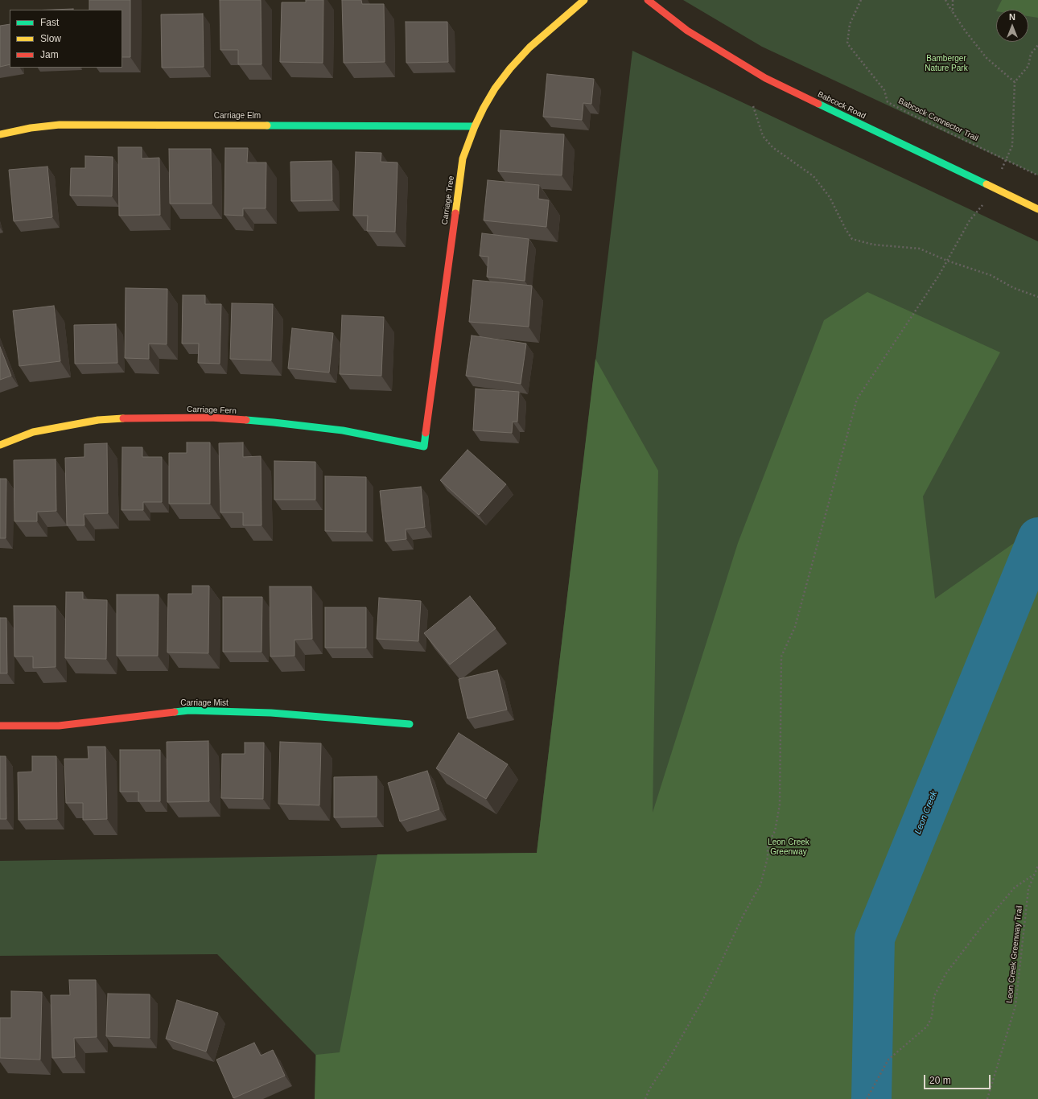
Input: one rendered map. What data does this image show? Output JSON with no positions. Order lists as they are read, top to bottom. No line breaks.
{"streets":{"street":["Babcock Road","Carriage Elm","Carriage Tree","Carriage Fern","Carriage Mist"],"path":["Babcock Connector Trail","Leon Creek Greenway Trail"]},"crossings":[["Carriage Elm","Carriage Tree"],["Carriage Tree","Carriage Fern"]],"water":["Leon Creek"],"parks":["Bamberger Nature Park","Leon Creek Greenway"],"legend":["Fast","Slow","Jam"],"scale_bar":"20 m","north":"top"}
